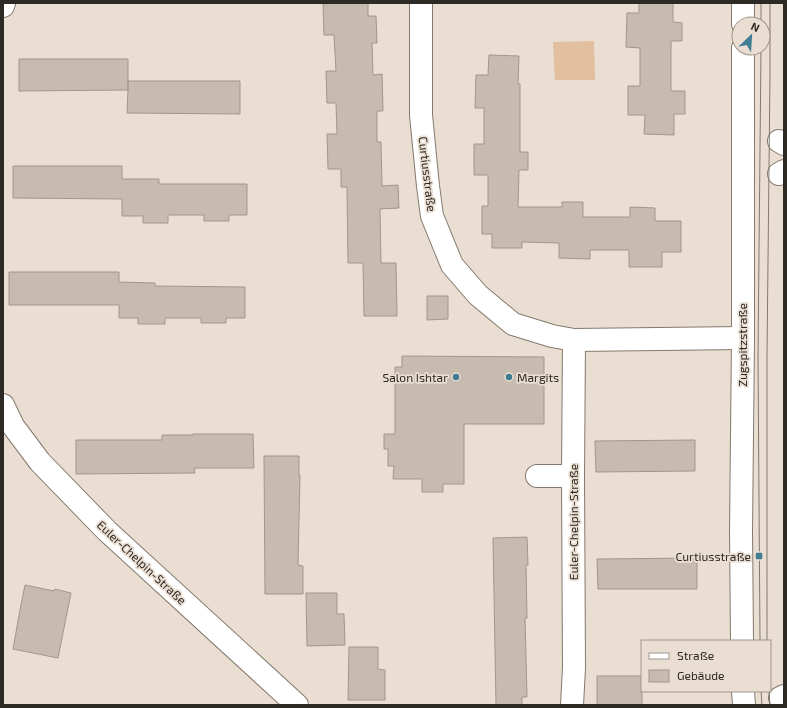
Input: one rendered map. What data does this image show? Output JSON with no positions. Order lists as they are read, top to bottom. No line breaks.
{"streets":{"street":["Curtiusstraße","Zugspitzstraße","Euler-Chelpin-Straße"]},"crossings":[["Curtiusstraße","Zugspitzstraße"],["Curtiusstraße","Euler-Chelpin-Straße"]],"places":{"other":["Salon Ishtar","Margits"],"transit":["Curtiusstraße"]},"legend":["Straße","Gebäude"],"north":"top right"}
